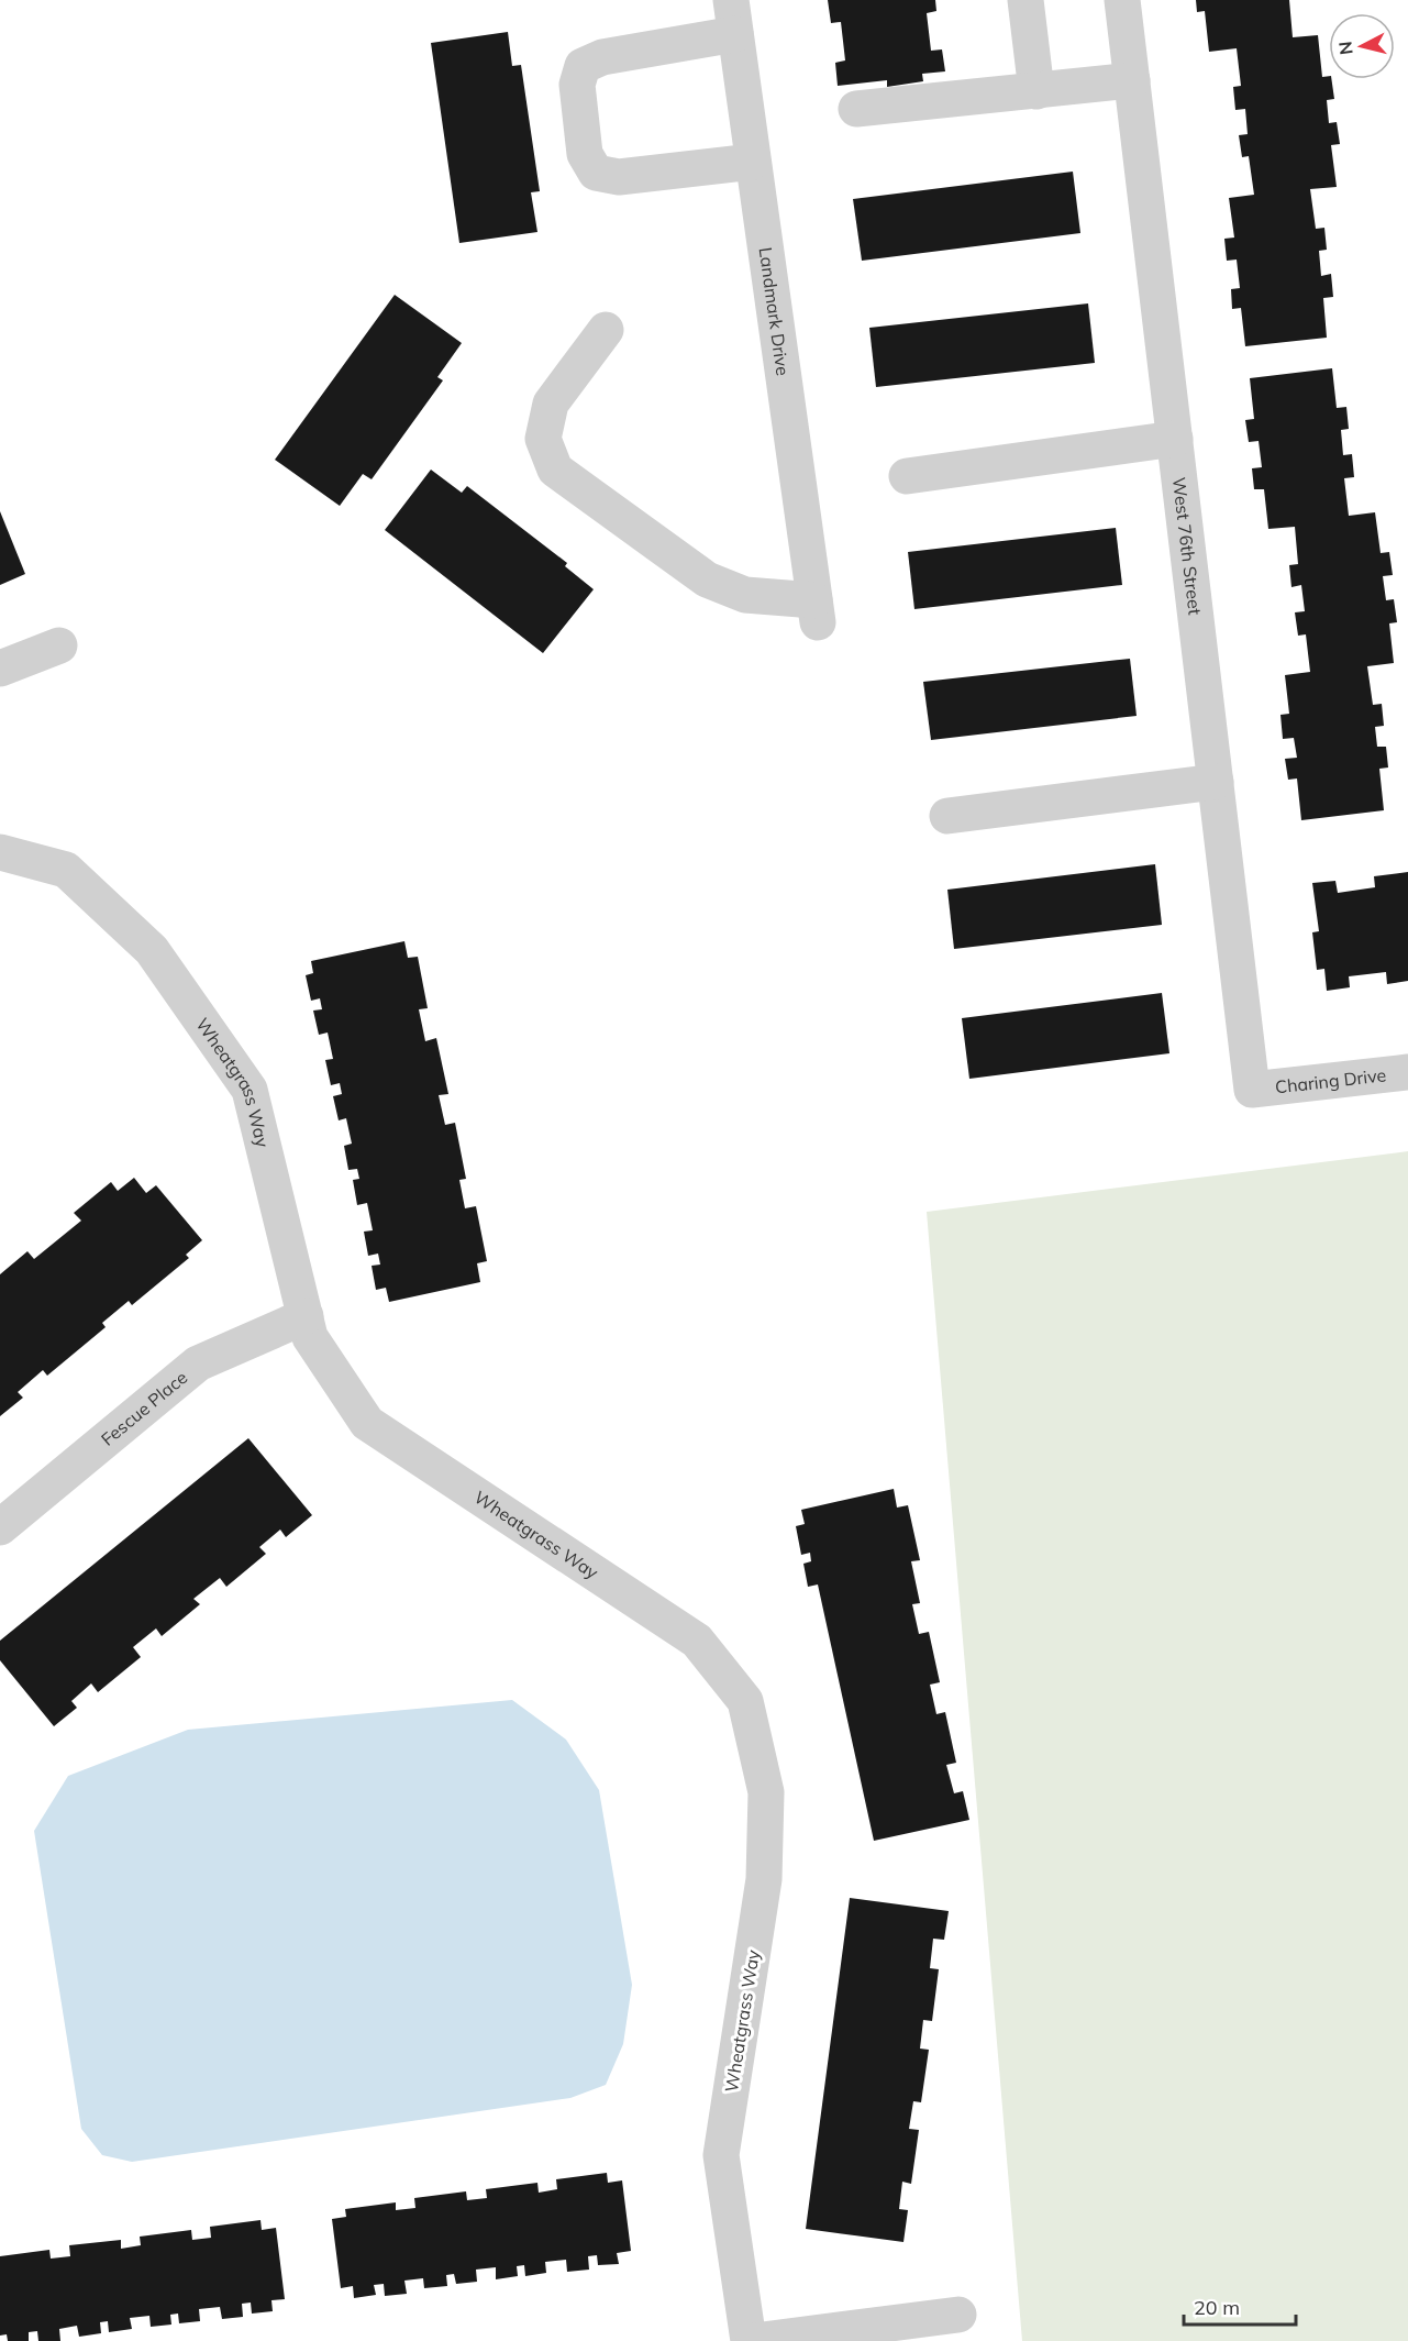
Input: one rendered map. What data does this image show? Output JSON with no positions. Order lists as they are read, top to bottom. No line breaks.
{"streets":{"street":["Landmark Drive","West 76th Street","Charing Drive","Wheatgrass Way","Fescue Place"]},"crossings":[["West 76th Street","Charing Drive"],["Wheatgrass Way","Fescue Place"]],"scale_bar":"20 m","north":"left"}
